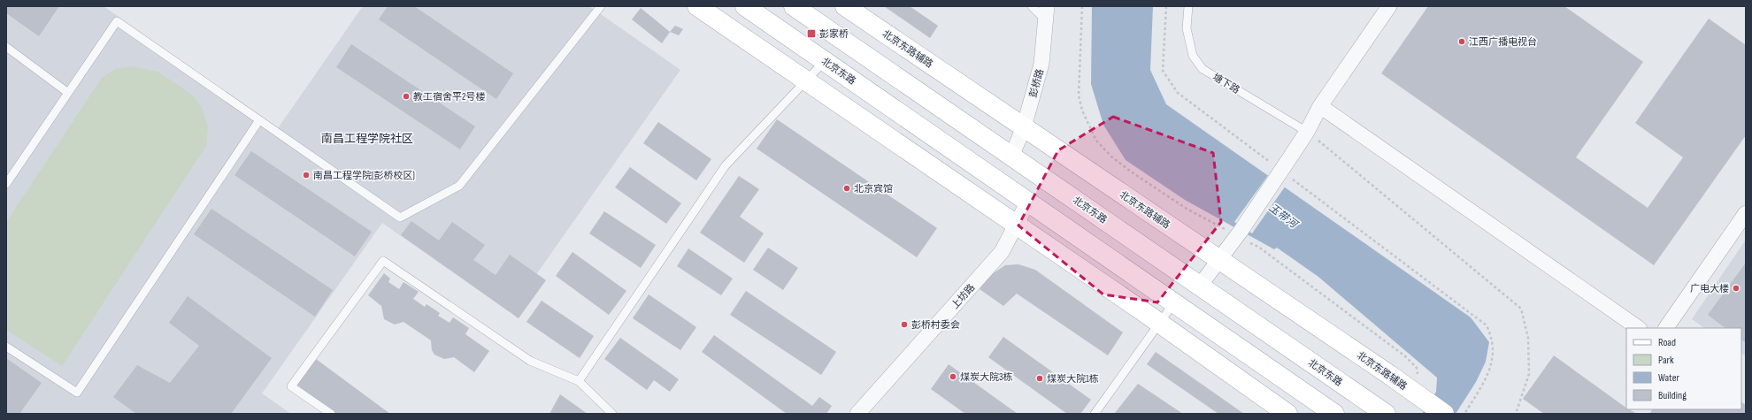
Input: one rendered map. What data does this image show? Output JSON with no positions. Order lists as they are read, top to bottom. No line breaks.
{"streets":{"main road":["北京东路辅路","北京东路"],"street":["彭桥路","上坊路"],"lane":["塘下路"]},"crossings":[["北京东路辅路","彭桥路"],["北京东路","彭桥路"],["北京东路","上坊路"]],"districts":["南昌工程学院社区"],"water":["玉带河"],"places":{"transit":["彭家桥"],"other":["江西广播电视台","教工宿舍平2号楼","南昌工程学院(彭桥校区)","北京宾馆","广电大楼","彭桥村委会","煤炭大院3栋","煤炭大院1栋"]},"legend":["Road","Park","Water","Building"]}
